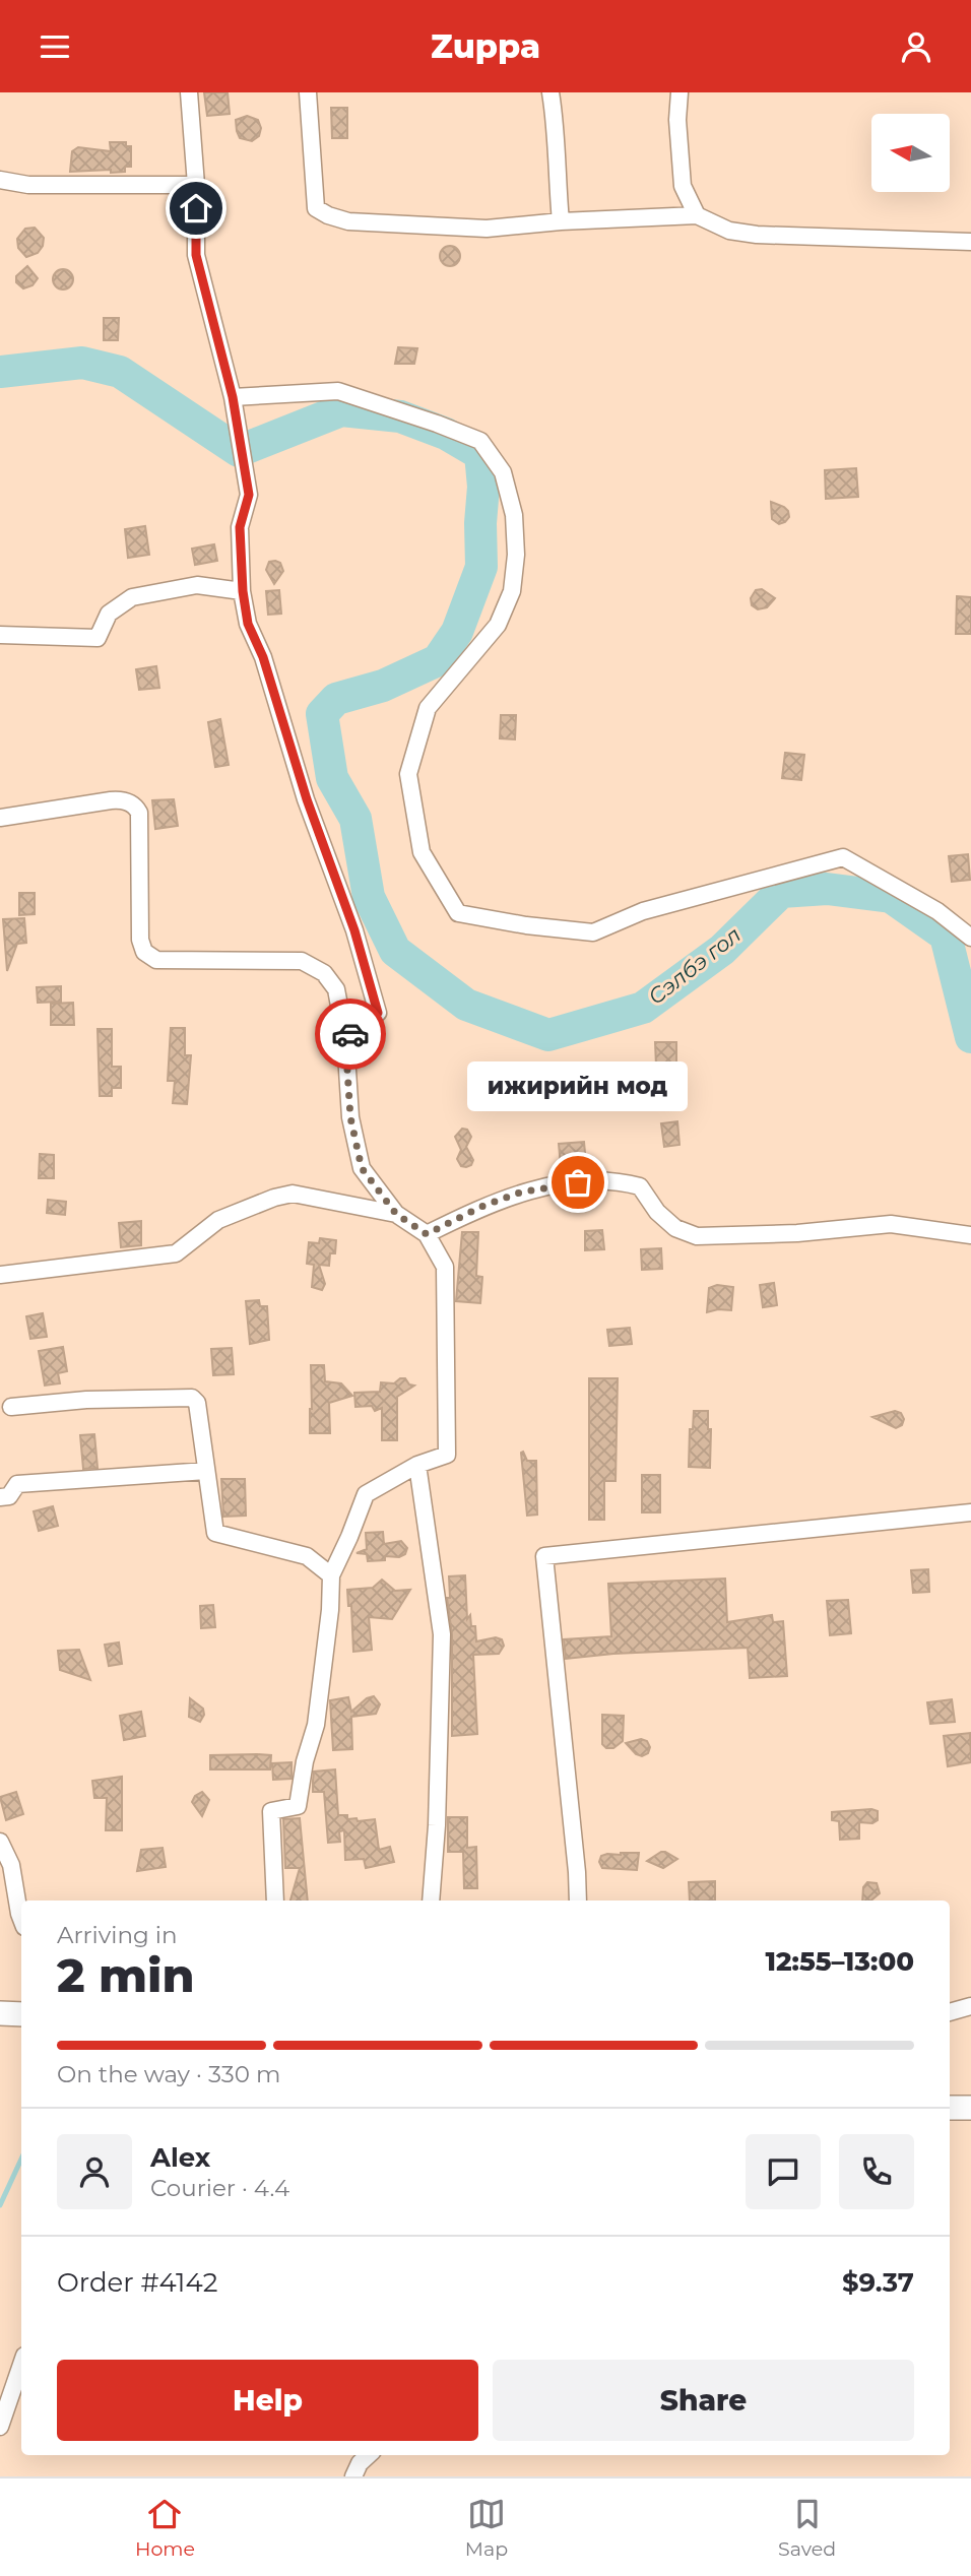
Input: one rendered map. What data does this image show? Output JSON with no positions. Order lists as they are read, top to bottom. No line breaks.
{"water":["Сэлбэ гол"],"places":["ижирийн мод"],"north":"left","page":{"header":"Zuppa","bubble":"ижирийн мод","heading":["2 min","Arriving in","12:55–13:00"],"panel":["Alex","Courier · 4.4","Order #4142","$9.37"],"bar":"On the way · 330 m","buttons":["Help","Share"],"tabs":["Home","Map","Saved"]}}
